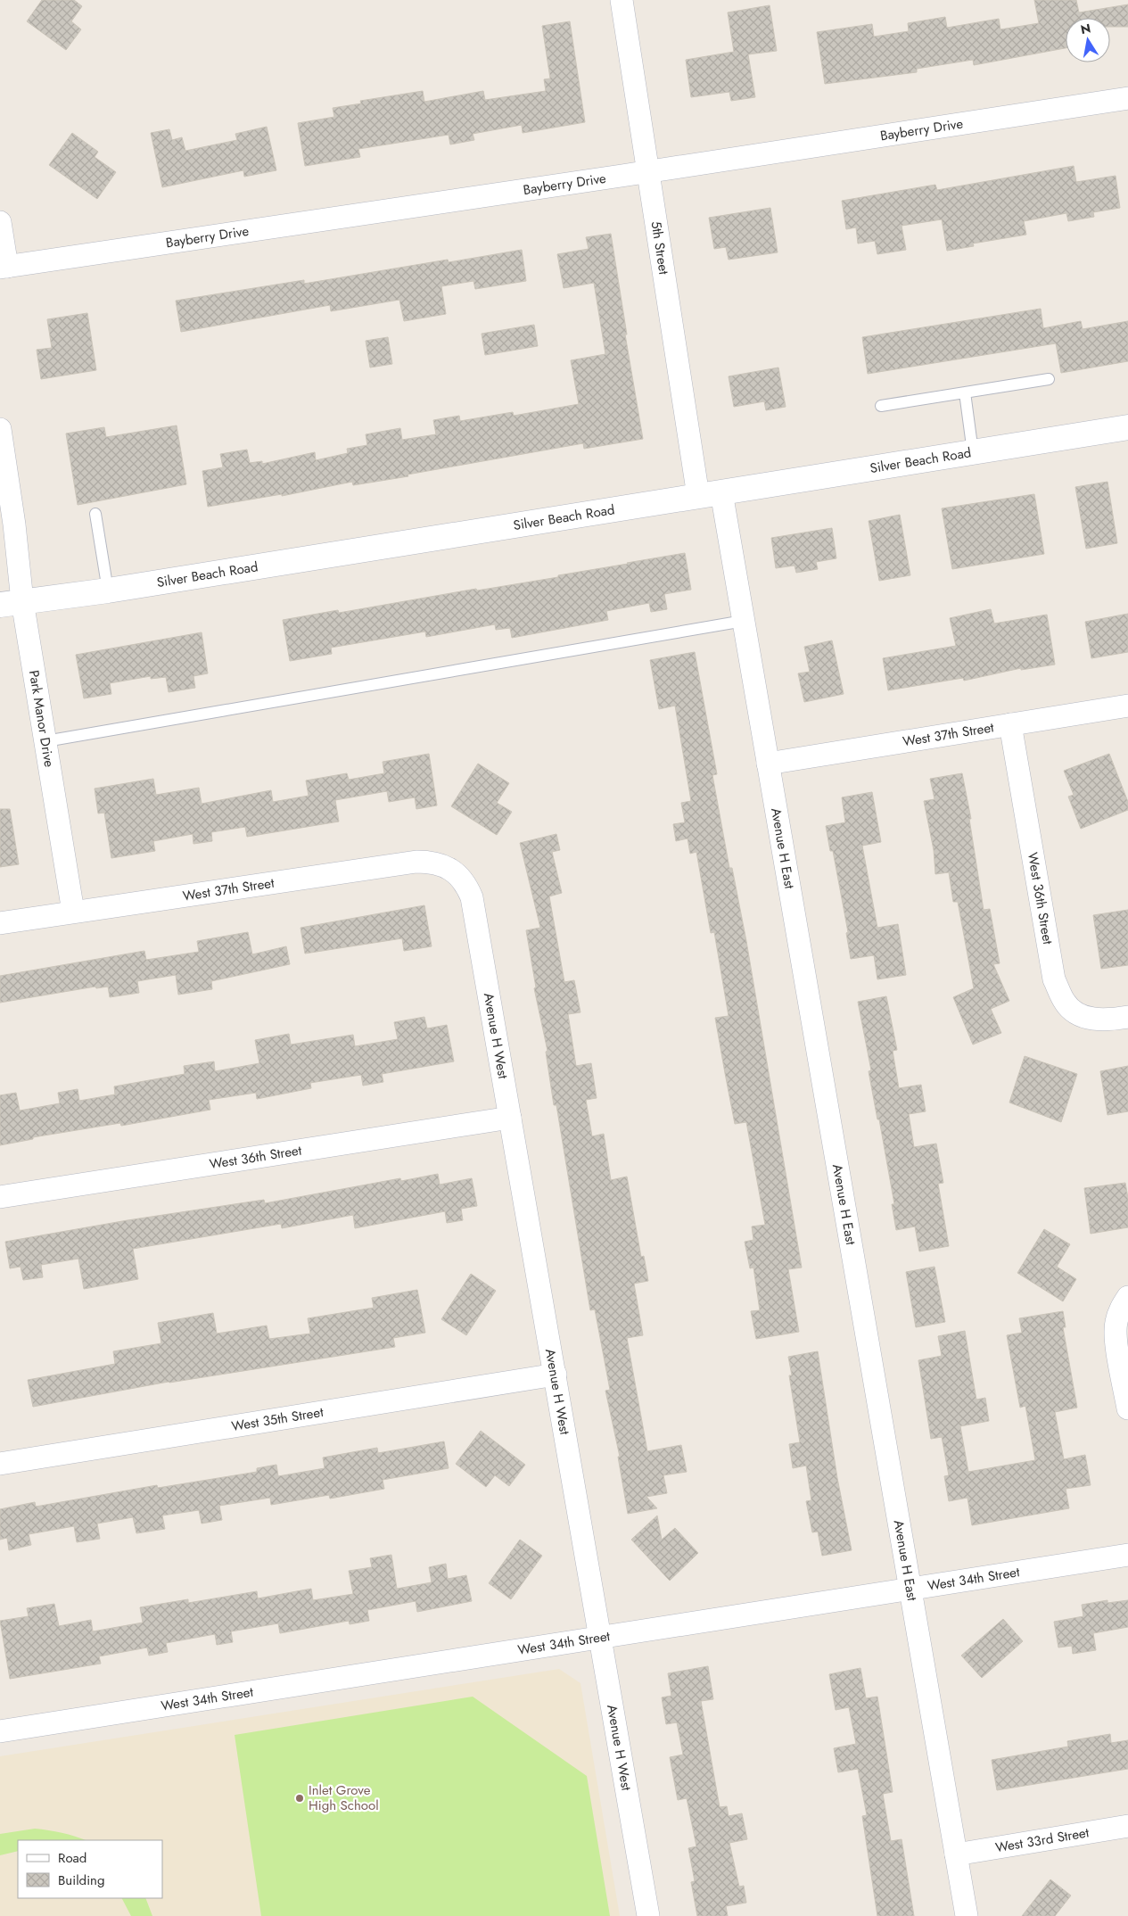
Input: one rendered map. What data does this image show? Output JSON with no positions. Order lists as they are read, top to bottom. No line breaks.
{"streets":{"street":["Bayberry Drive","5th Street","Silver Beach Road","Park Manor Drive","West 37th Street","Avenue H East","West 36th Street","Avenue H West","West 35th Street","West 34th Street","West 33rd Street"]},"crossings":[["Bayberry Drive","5th Street"],["5th Street","Silver Beach Road"],["Silver Beach Road","Park Manor Drive"],["Silver Beach Road","Avenue H East"],["Park Manor Drive","West 37th Street"],["West 37th Street","Avenue H East"],["West 37th Street","West 36th Street"],["West 37th Street","Avenue H West"],["Avenue H East","West 34th Street"],["Avenue H East","West 33rd Street"],["West 36th Street","Avenue H West"],["Avenue H West","West 35th Street"],["Avenue H West","West 34th Street"]],"places":["Inlet Grove High School"],"legend":["Road","Building"],"north":"top"}
